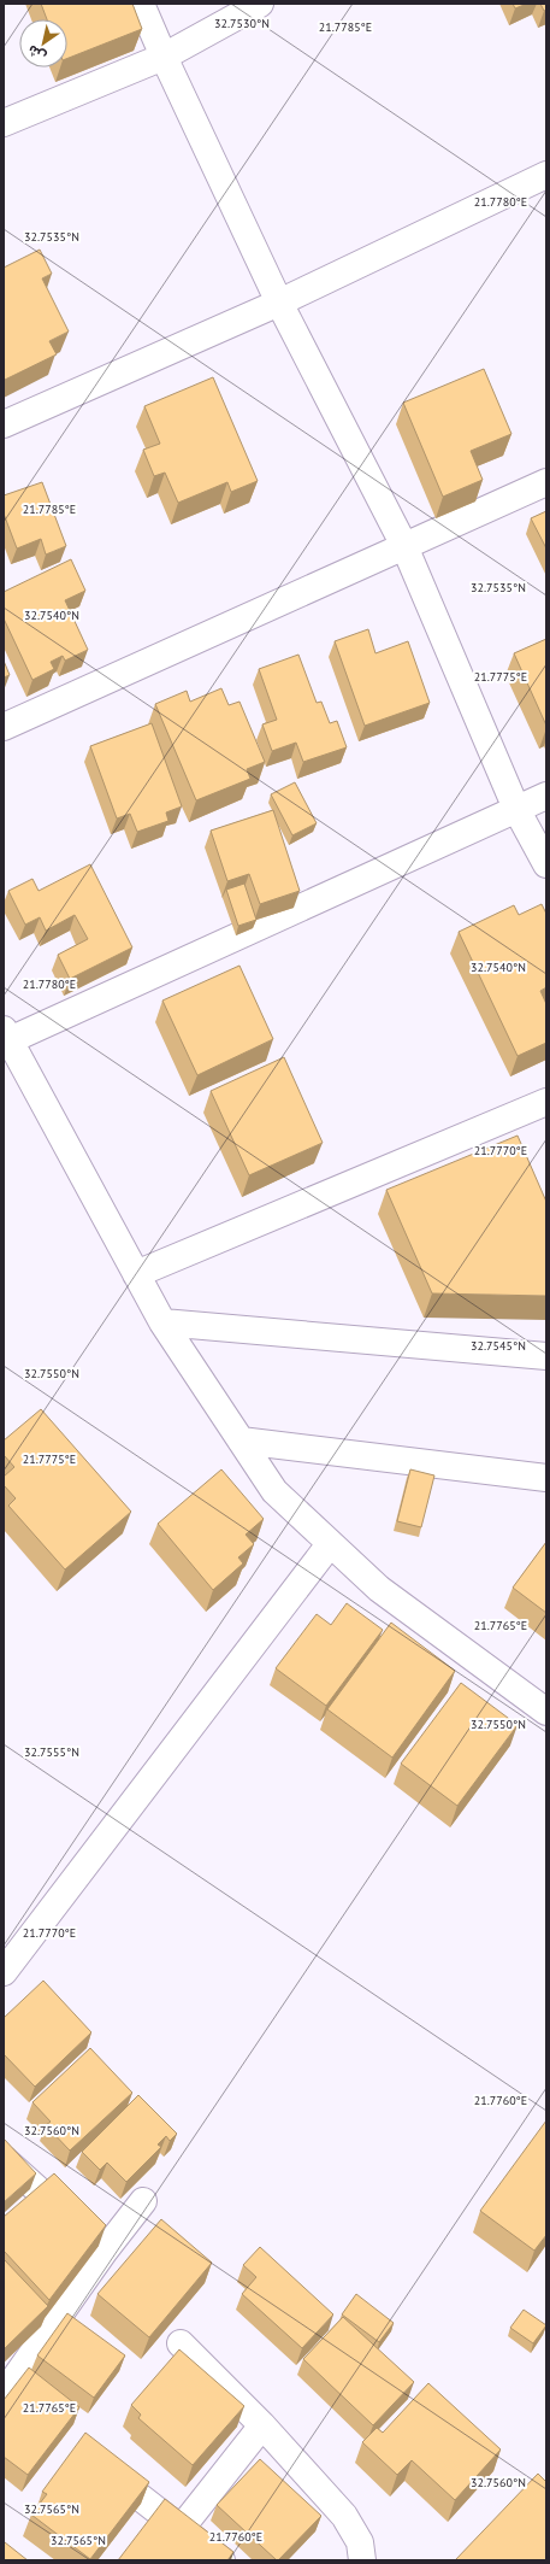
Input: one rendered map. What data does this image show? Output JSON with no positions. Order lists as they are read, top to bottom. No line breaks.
{"north":"bottom left","coordinates":["32.7530°N","21.7785°E","21.7780°E","32.7535°N","32.7540°N","21.7775°E","21.7770°E","32.7545°N","32.7550°N","21.7765°E","32.7555°N","21.7760°E","32.7560°N","32.7565°N"]}
